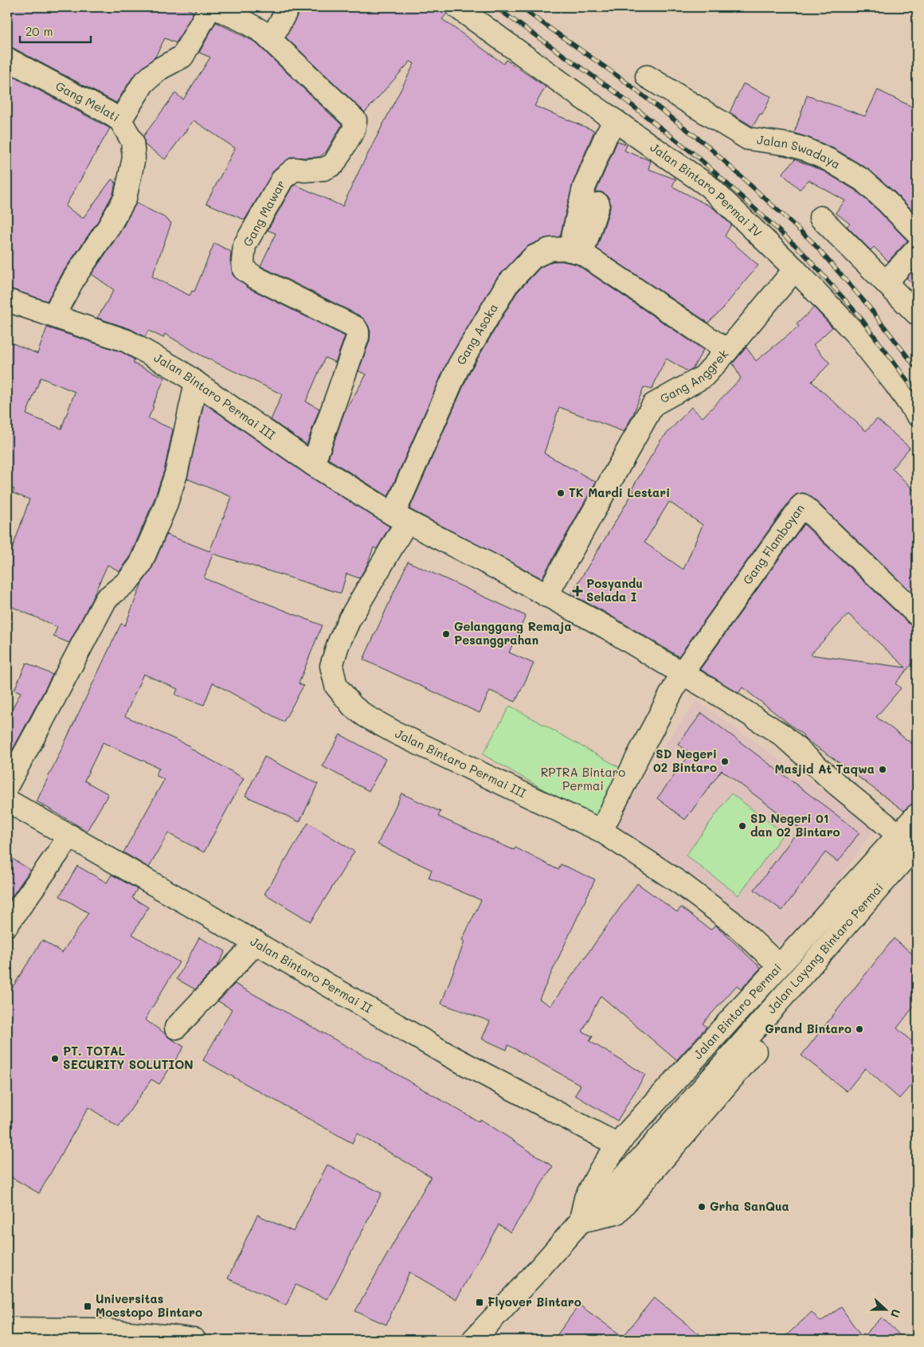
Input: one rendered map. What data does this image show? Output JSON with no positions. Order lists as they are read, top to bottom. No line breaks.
{"streets":{"street":["Gang Melati","Jalan Swadaya","Jalan Bintaro Permai IV","Gang Mawar","Gang Asoka","Gang Anggrek","Jalan Bintaro Permai III","Gang Flamboyan","Jalan Layang Bintaro Permai","Jalan Bintaro Permai II","Jalan Bintaro Permai"]},"crossings":[["Gang Melati","Jalan Bintaro Permai III"],["Jalan Bintaro Permai IV","Gang Anggrek"],["Gang Mawar","Jalan Bintaro Permai III"],["Gang Asoka","Jalan Bintaro Permai III"],["Gang Anggrek","Jalan Bintaro Permai III"],["Jalan Bintaro Permai III","Gang Flamboyan"],["Jalan Bintaro Permai III","Jalan Layang Bintaro Permai"],["Jalan Bintaro Permai III","Jalan Bintaro Permai"],["Jalan Layang Bintaro Permai","Jalan Bintaro Permai"],["Jalan Bintaro Permai II","Jalan Bintaro Permai"]],"parks":["RPTRA Bintaro Permai"],"places":{"other":["TK Mardi Lestari","Gelanggang Remaja Pesanggrahan","SD Negeri 02 Bintaro","Masjid At Taqwa","SD Negeri 01 dan 02 Bintaro","Grand Bintaro","PT. TOTAL SECURITY SOLUTION","Grha SanQua"],"health":["Posyandu Selada I"],"transit":["Flyover Bintaro","Universitas Moestopo Bintaro"]},"scale_bar":"20 m","north":"right"}
